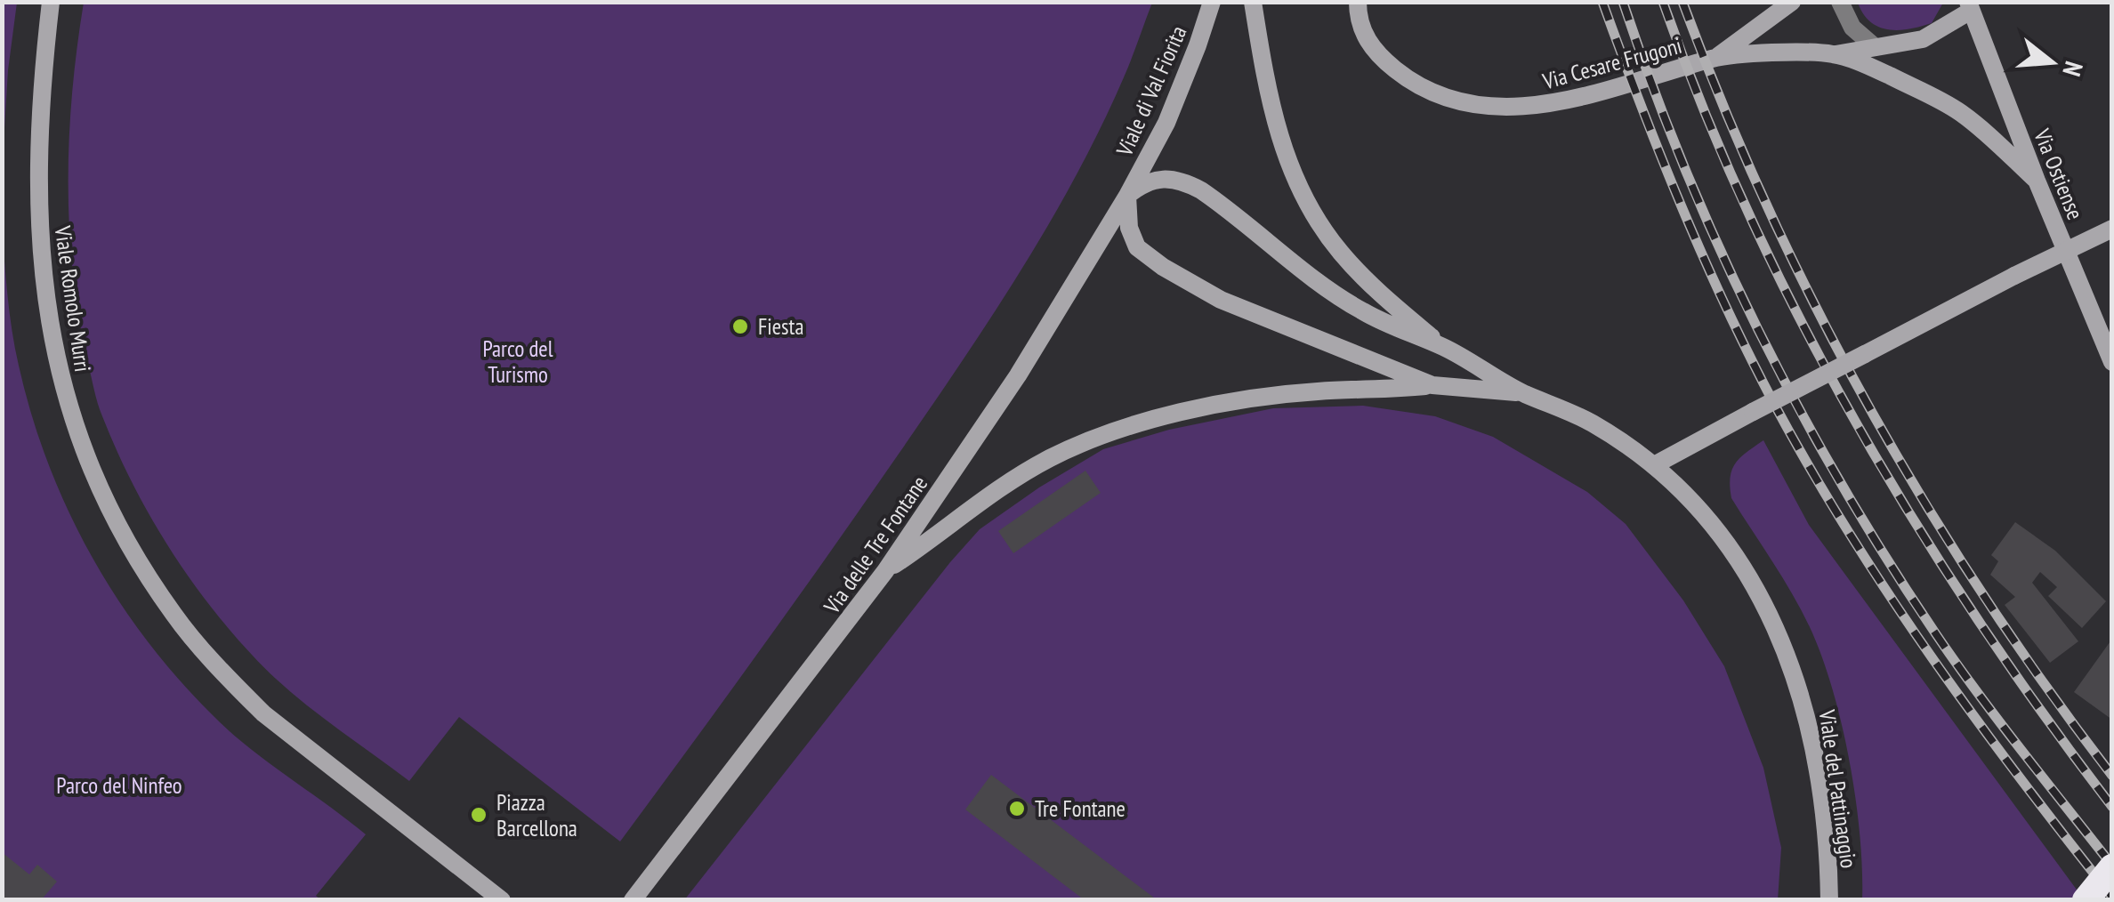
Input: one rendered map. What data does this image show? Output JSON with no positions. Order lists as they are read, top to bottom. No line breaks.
{"streets":{"main road":["Via Cesare Frugoni","Viale di Val Fiorita","Via Ostiense","Viale Romolo Murri","Via delle Tre Fontane","Viale del Pattinaggio"]},"crossings":[["Viale di Val Fiorita","Via delle Tre Fontane"]],"parks":["Parco del Turismo","Parco del Ninfeo"],"places":["Fiesta","Tre Fontane","Piazza Barcellona"],"north":"right"}
